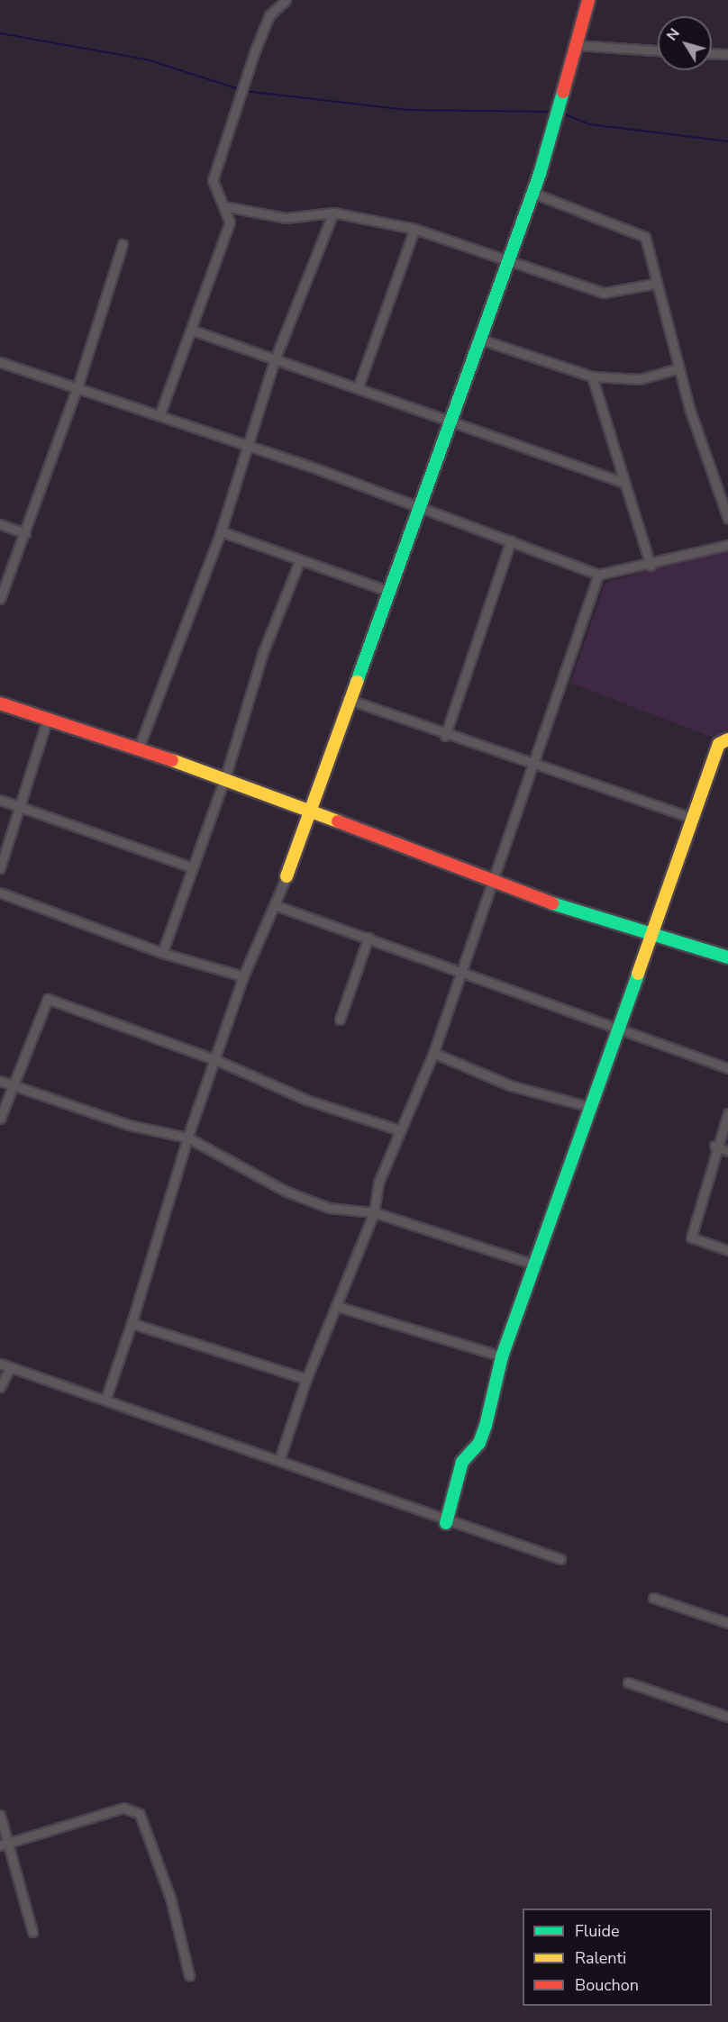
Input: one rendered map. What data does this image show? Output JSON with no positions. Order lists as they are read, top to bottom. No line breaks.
{"legend":["Fluide","Ralenti","Bouchon"],"north":"top left"}
